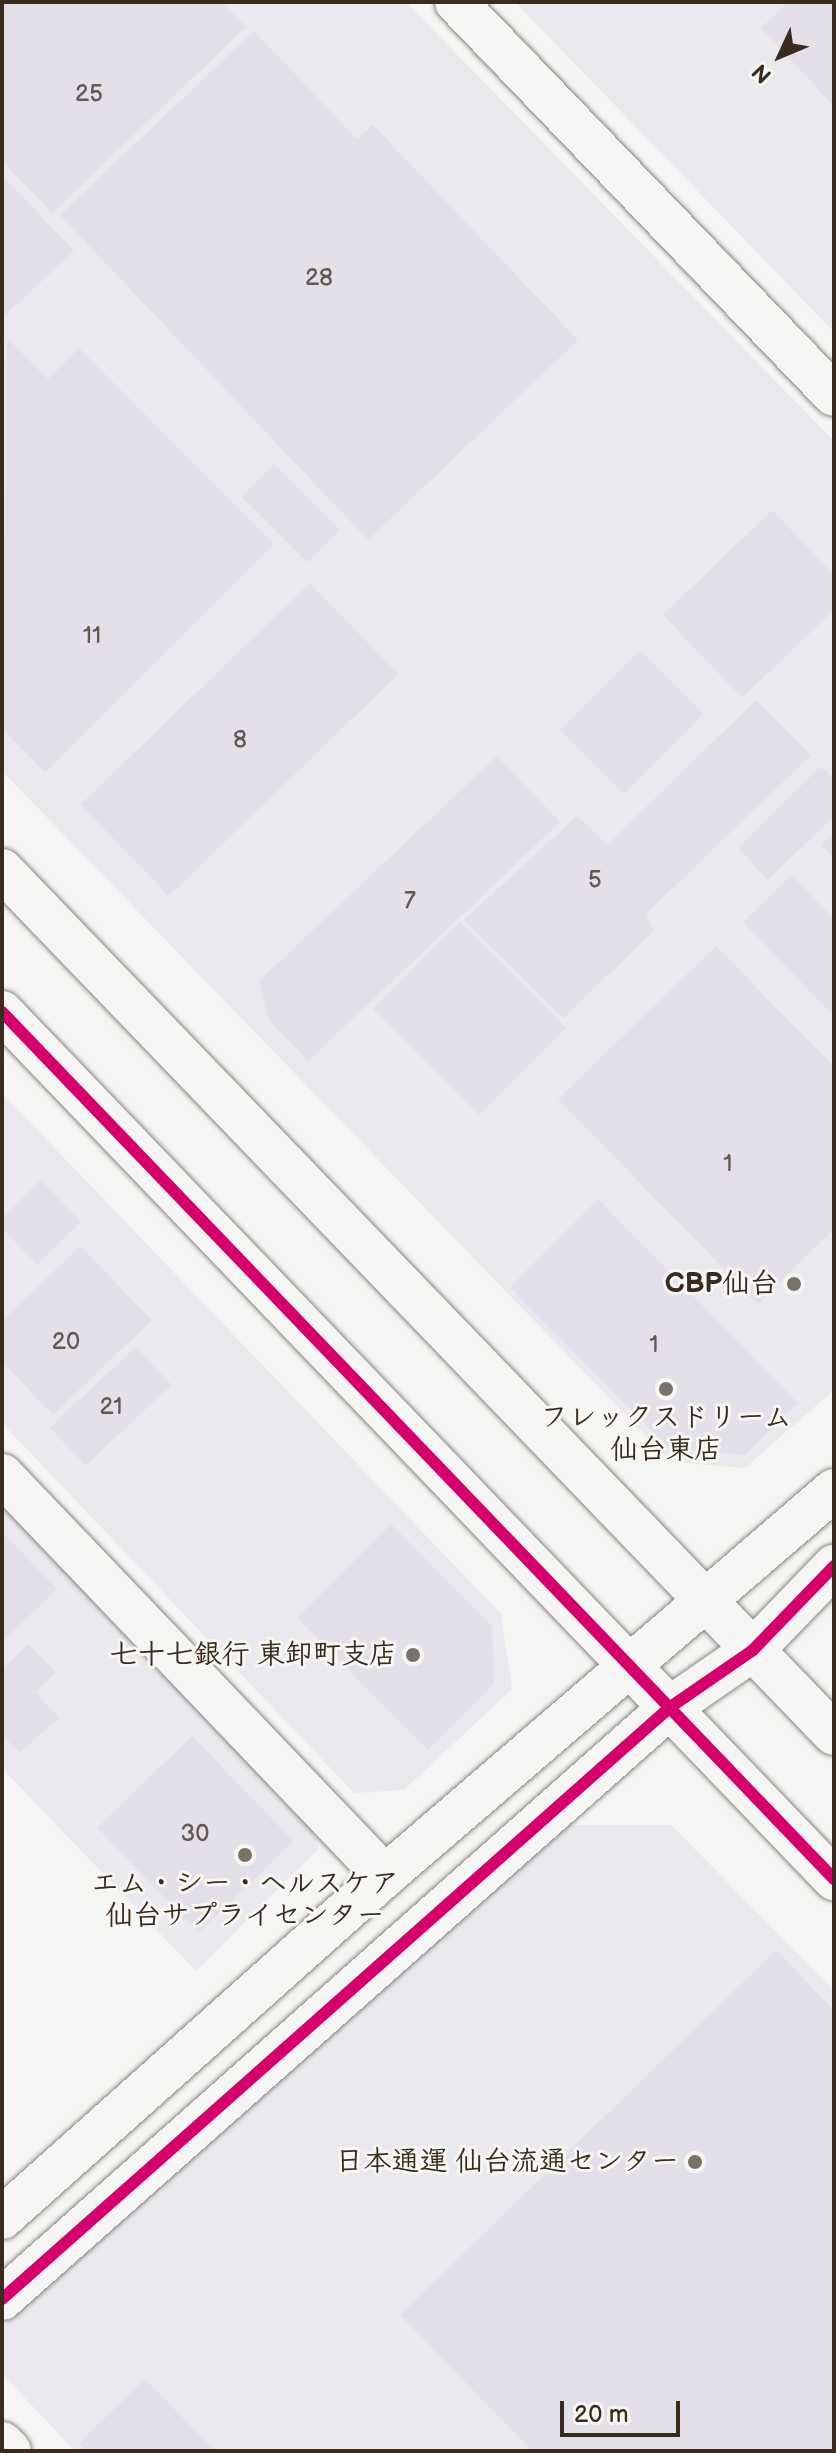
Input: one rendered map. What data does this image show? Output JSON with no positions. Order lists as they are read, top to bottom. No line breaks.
{"places":["CBP仙台","フレックスドリーム 仙台東店","七十七銀行 東卸町支店","エム・シー・ヘルスケア 仙台サプライセンター","日本通運 仙台流通センター"],"house_numbers":["25","28","11","8","5","7","1","20","1","21","30"],"scale_bar":"20 m","north":"bottom left"}
